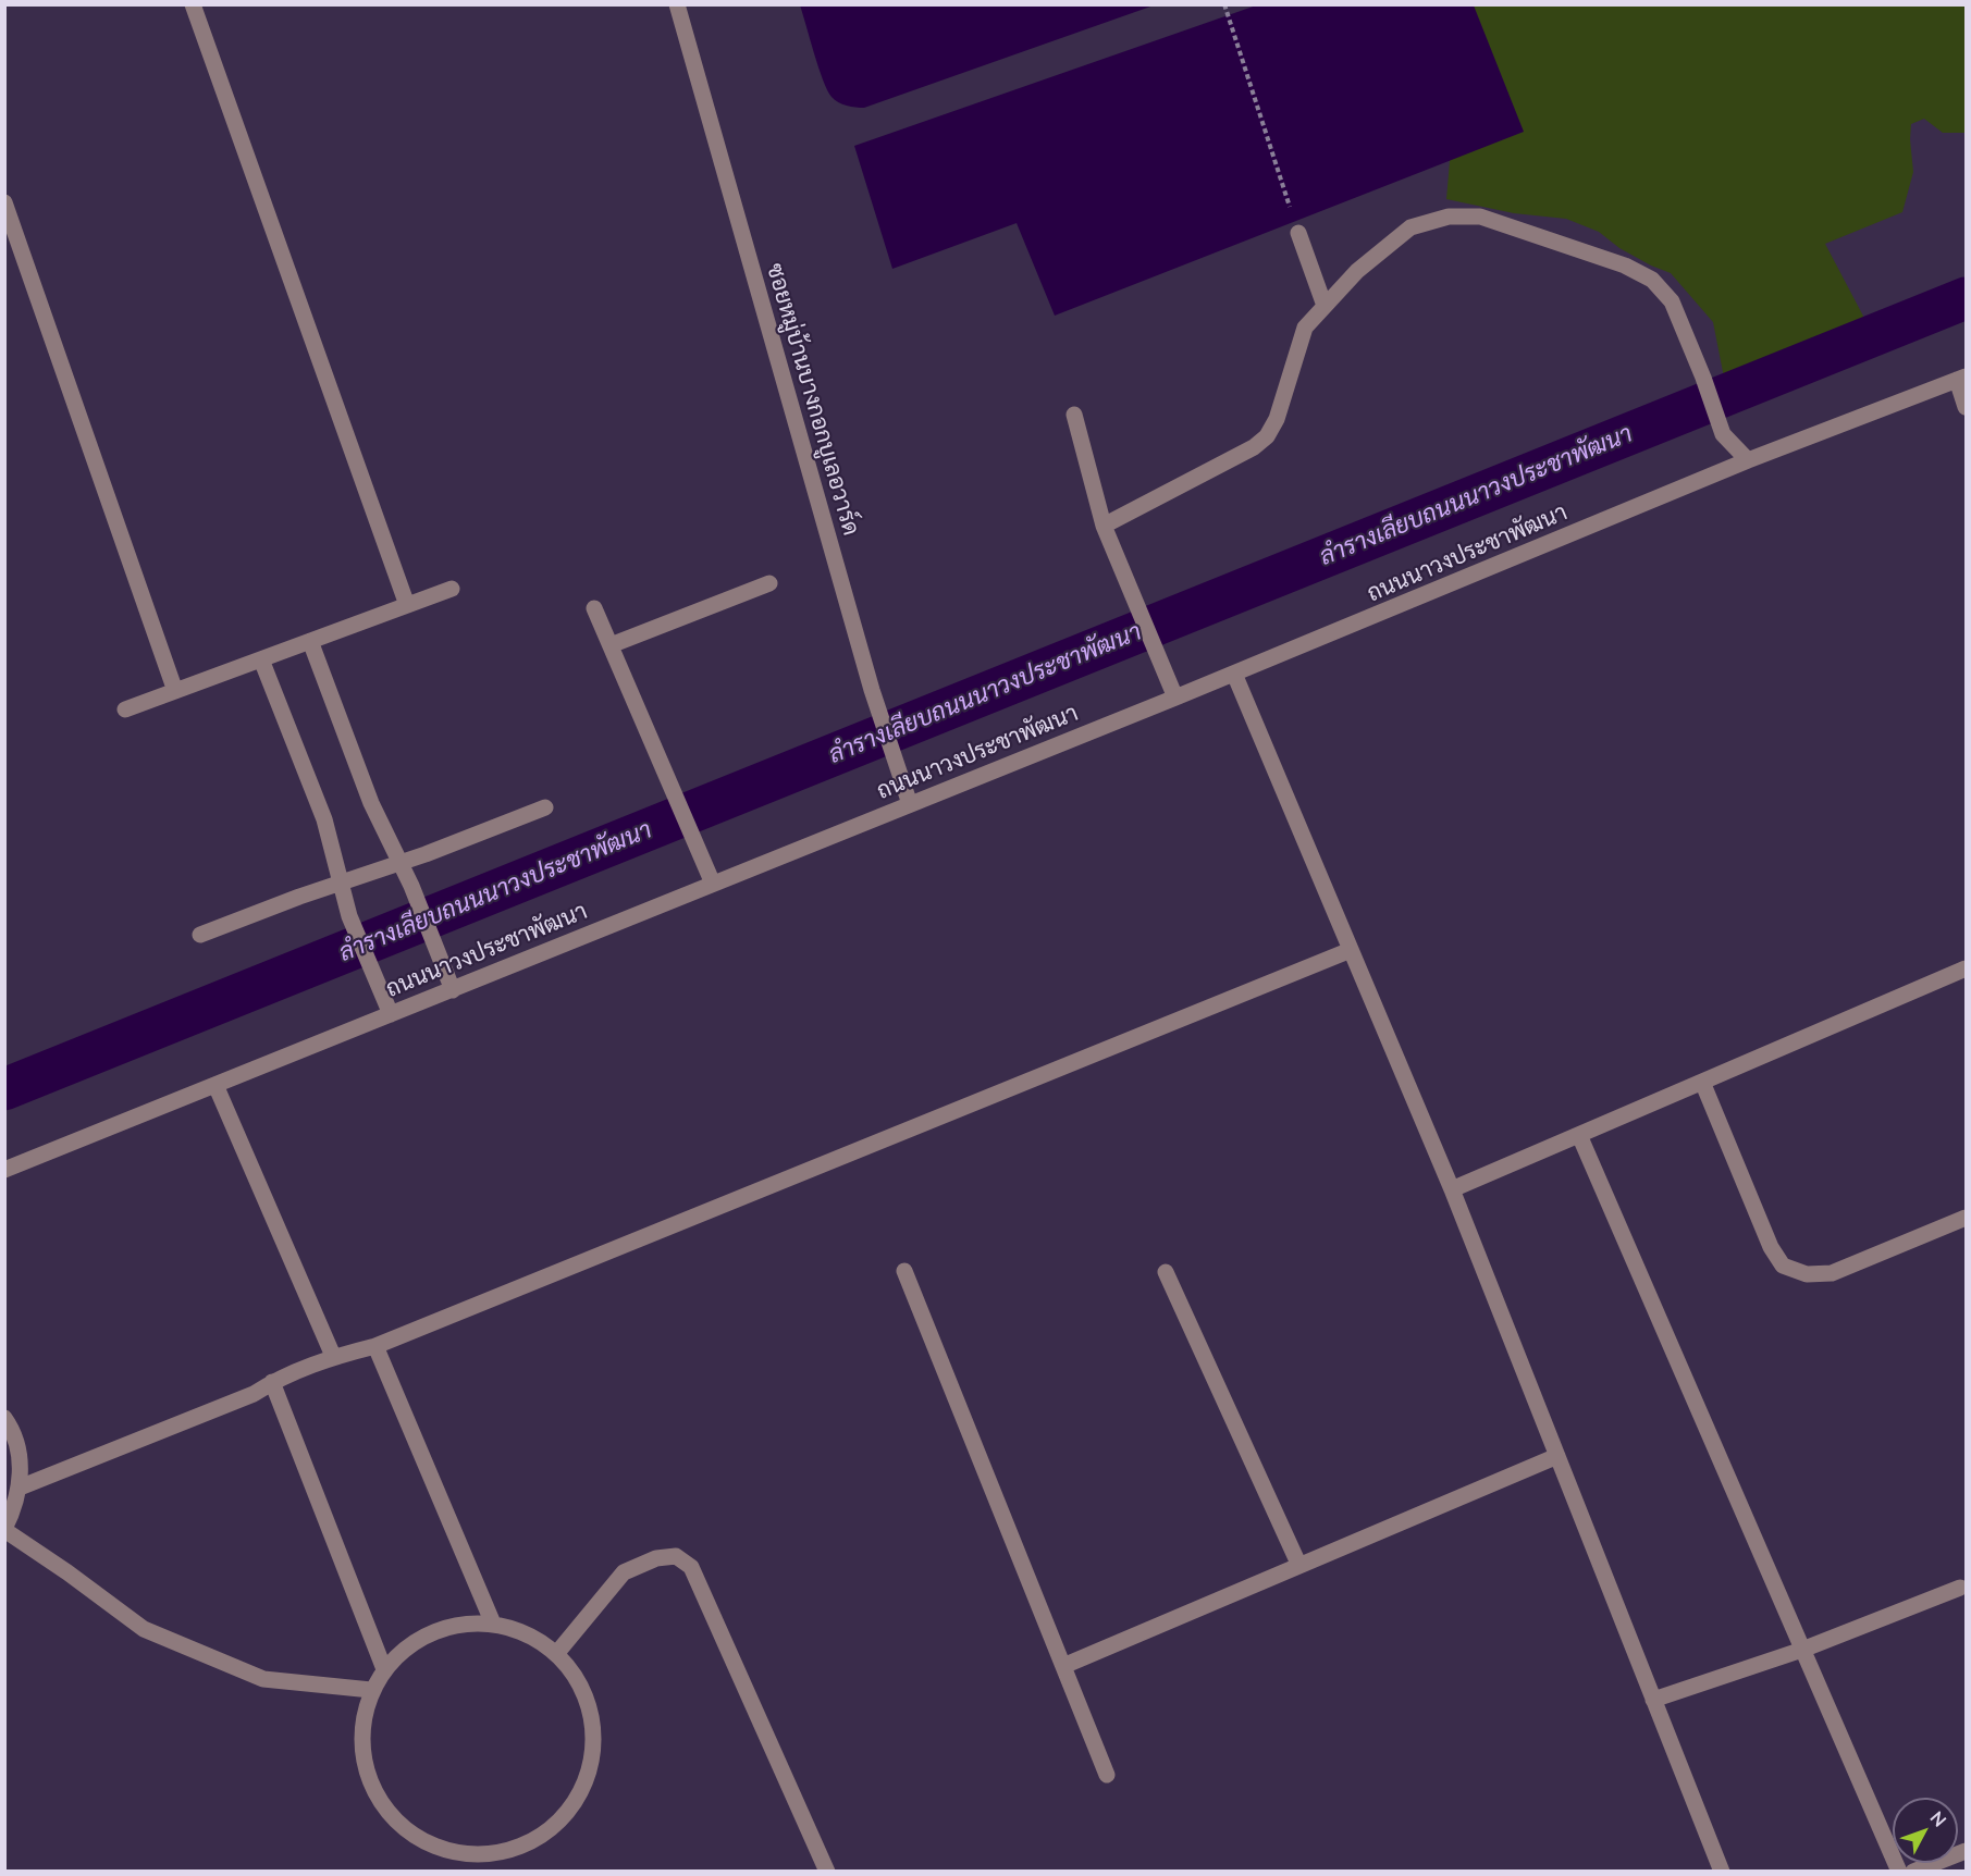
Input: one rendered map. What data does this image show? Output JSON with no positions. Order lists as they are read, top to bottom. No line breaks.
{"streets":{"street":["ซอยหมู่บ้านบางกอกบูเลอวาร์ด","ถนนนาวงประชาพัฒนา"]},"crossings":[["ซอยหมู่บ้านบางกอกบูเลอวาร์ด","ถนนนาวงประชาพัฒนา"]],"water":["ลำรางเลียบถนนนาวงประชาพัฒนา"],"north":"top right"}
